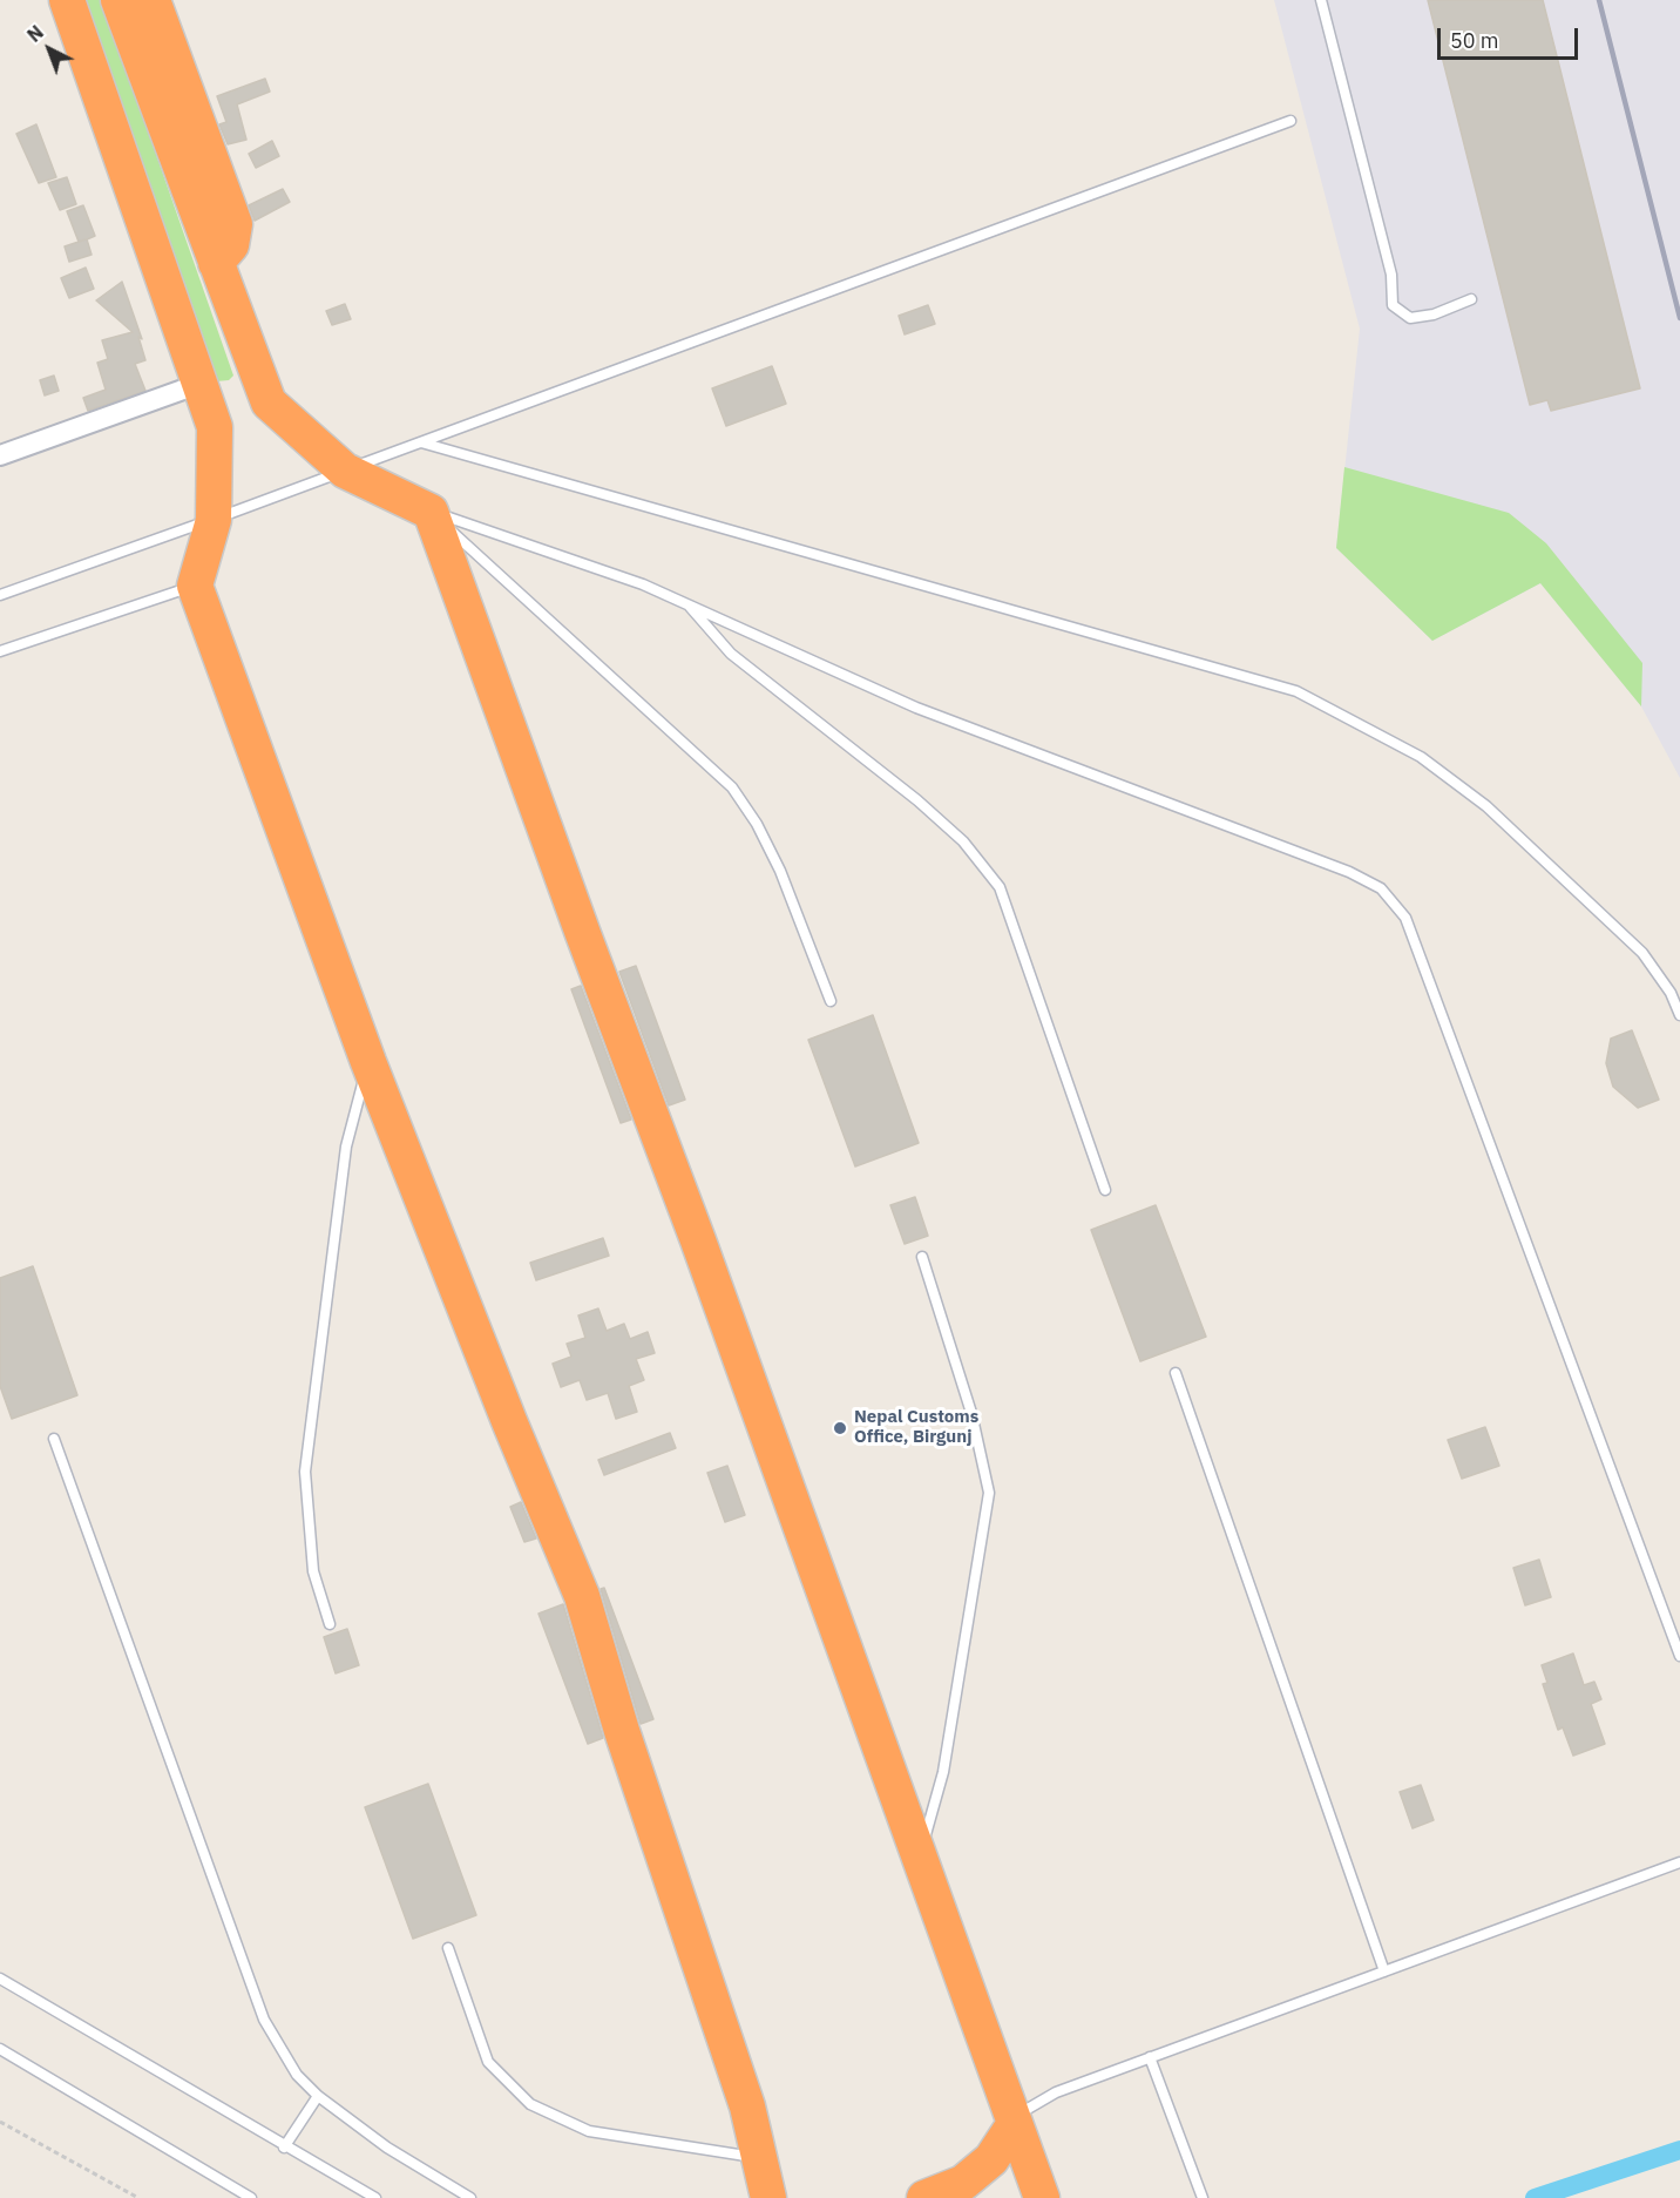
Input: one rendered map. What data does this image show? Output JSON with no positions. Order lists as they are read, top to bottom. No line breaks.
{"places":["Nepal Customs Office, Birgunj"],"scale_bar":"50 m","north":"top left"}
